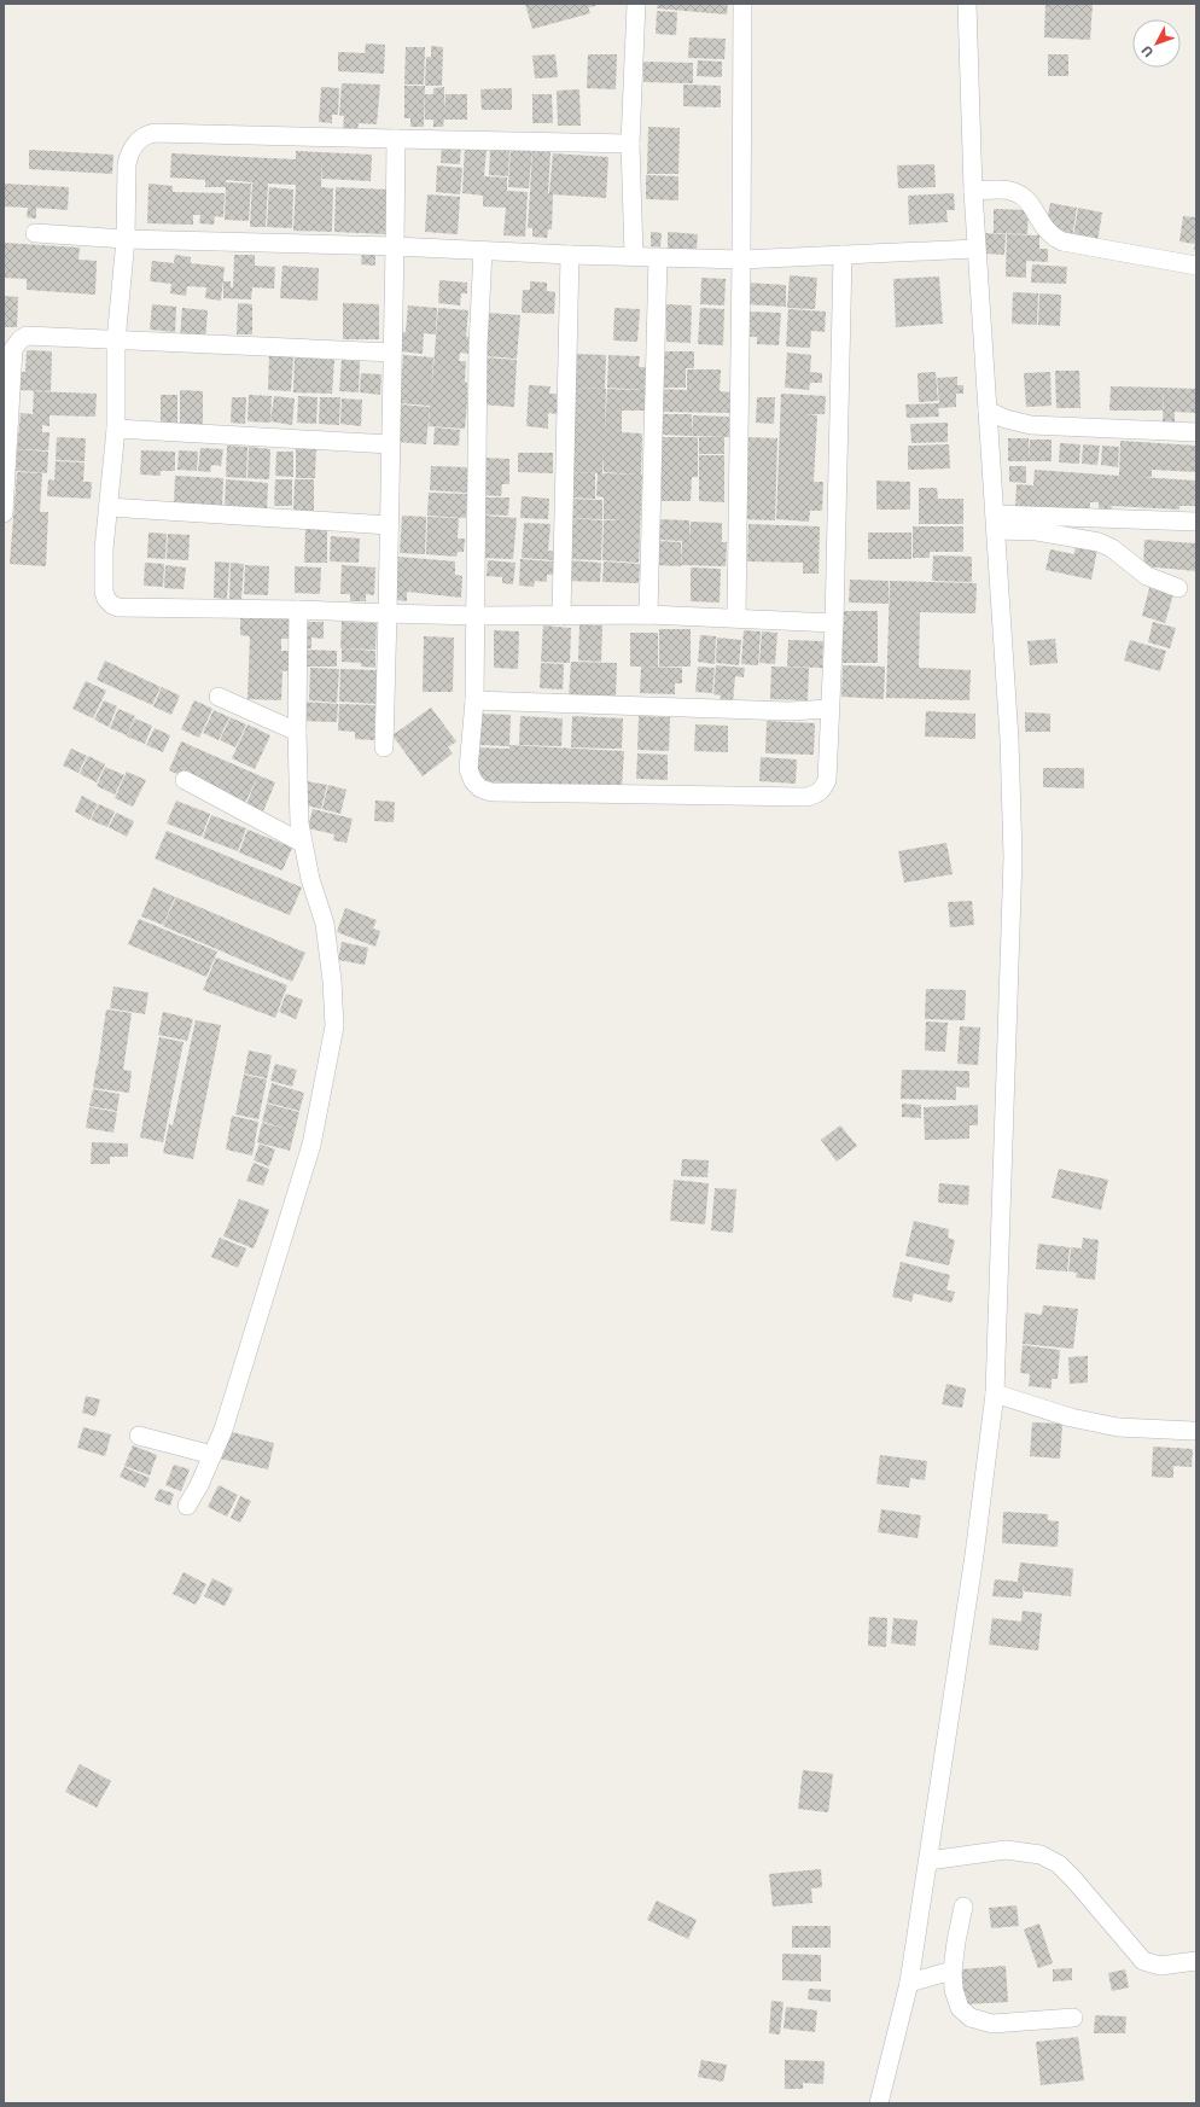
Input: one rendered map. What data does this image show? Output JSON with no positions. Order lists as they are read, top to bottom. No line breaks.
{"north":"bottom left"}
